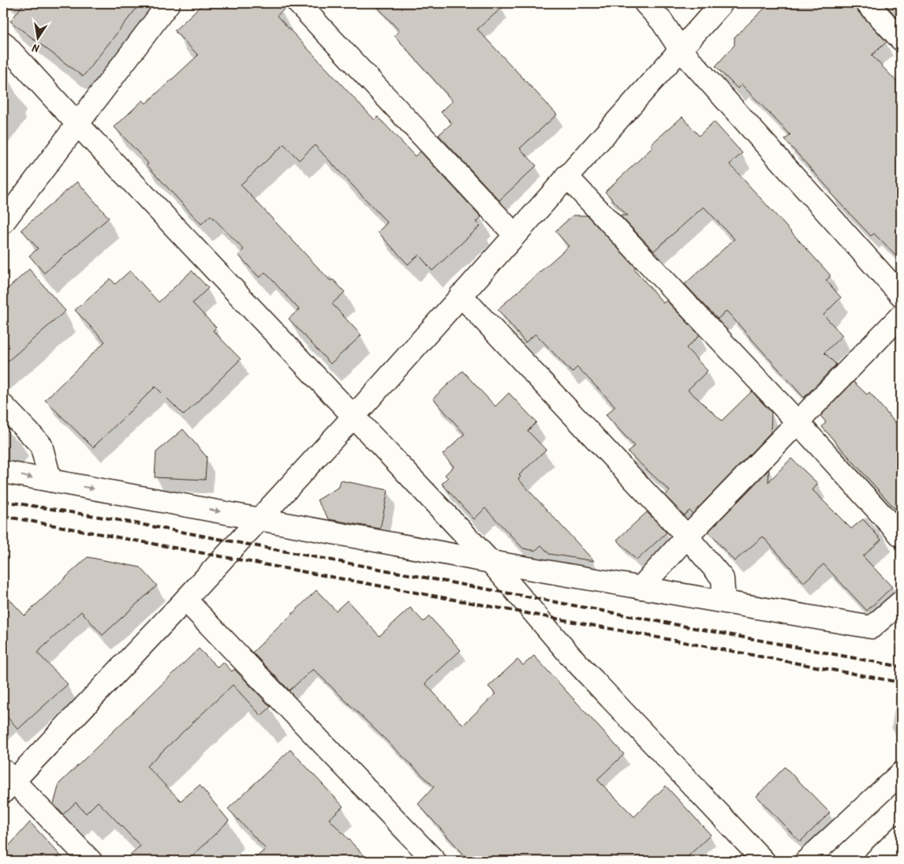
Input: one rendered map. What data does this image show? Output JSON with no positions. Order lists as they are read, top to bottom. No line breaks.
{"north":"bottom"}
